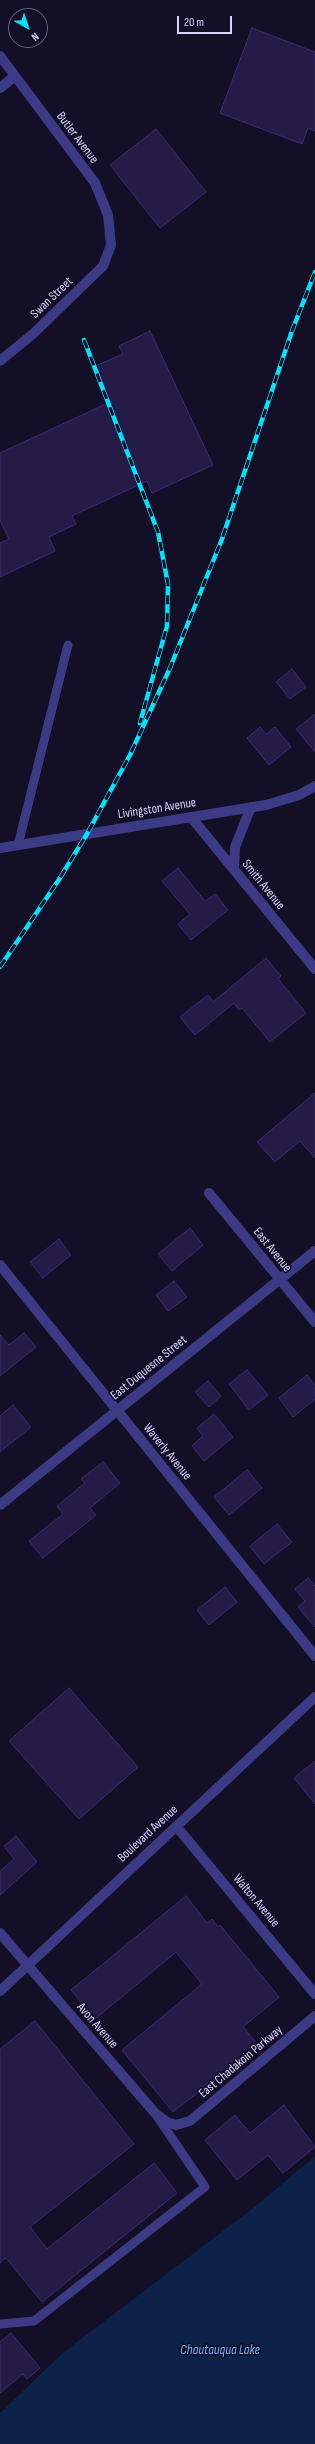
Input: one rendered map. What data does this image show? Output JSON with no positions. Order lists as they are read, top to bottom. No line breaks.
{"streets":{"street":["Butler Avenue","Swan Street","Livingston Avenue","Smith Avenue","East Avenue","East Duquesne Street","Waverly Avenue","Boulevard Avenue","Walton Avenue","Avon Avenue","East Chadakoin Parkway"]},"crossings":[["Butler Avenue","Swan Street"],["Livingston Avenue","Smith Avenue"],["East Avenue","East Duquesne Street"],["East Duquesne Street","Waverly Avenue"],["Boulevard Avenue","Walton Avenue"],["Boulevard Avenue","Avon Avenue"],["Avon Avenue","East Chadakoin Parkway"]],"water":["Chautauqua Lake"],"scale_bar":"20 m","north":"bottom right"}
